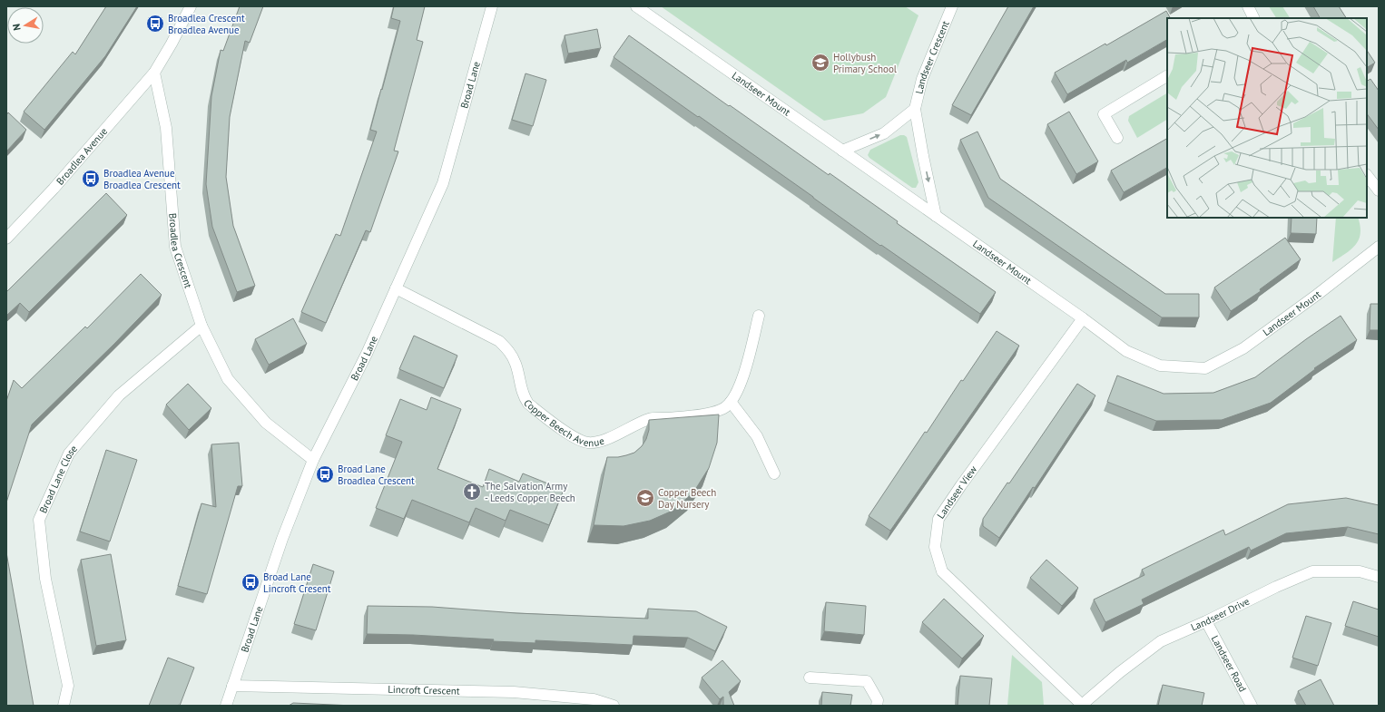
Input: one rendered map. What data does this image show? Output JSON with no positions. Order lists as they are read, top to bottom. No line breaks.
{"streets":{"street":["Landseer Crescent","Broad Lane","Landseer Mount","Broadlea Avenue","Broadlea Crescent","Copper Beech Avenue","Broad Lane Close","Landseer View","Landseer Drive","Landseer Road","Lincroft Crescent"]},"crossings":[["Landseer Crescent","Landseer Mount"],["Broad Lane","Broadlea Crescent"],["Broad Lane","Copper Beech Avenue"],["Broad Lane","Lincroft Crescent"],["Landseer Mount","Landseer View"],["Broadlea Avenue","Broadlea Crescent"],["Broadlea Crescent","Broad Lane Close"],["Landseer View","Landseer Drive"],["Landseer Drive","Landseer Road"]],"one_way":["Landseer Crescent"],"places":{"bus stop":["Broadlea Crescent Broadlea Avenue","Broadlea Avenue Broadlea Crescent","Broad Lane Broadlea Crescent","Broad Lane Lincroft Cresent"],"school or university":["Hollybush Primary School","Copper Beech Day Nursery"],"church":["The Salvation Army - Leeds Copper Beech"]},"north":"left"}
